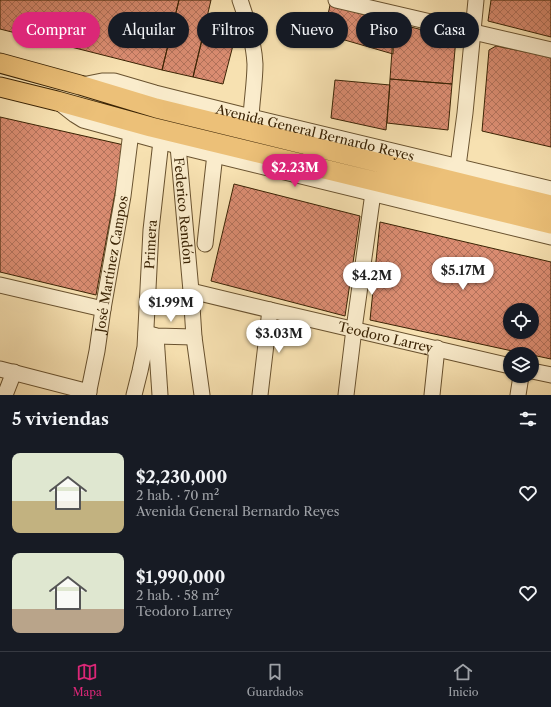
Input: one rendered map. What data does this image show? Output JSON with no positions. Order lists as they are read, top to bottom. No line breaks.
{"streets":{"main road":["Avenida General Bernardo Reyes"],"street":["Federico Rendón","Primera","José Martínez Campos","Teodoro Larrey"]},"crossings":[["Federico Rendón","Teodoro Larrey"]],"page":{"chip":["Comprar","Alquilar","Filtros","Nuevo","Piso","Casa"],"price":["$2.23M","$5.17M","$4.2M","$1.99M","$3.03M"],"heading":"5 viviendas","list":[{"name":"$2,230,000","note":"2 hab. · 70 m² · Avenida General Bernardo Reyes"},{"name":"$1,990,000","note":"2 hab. · 58 m² · Teodoro Larrey"}],"tabs":["Mapa","Guardados","Inicio"]}}
